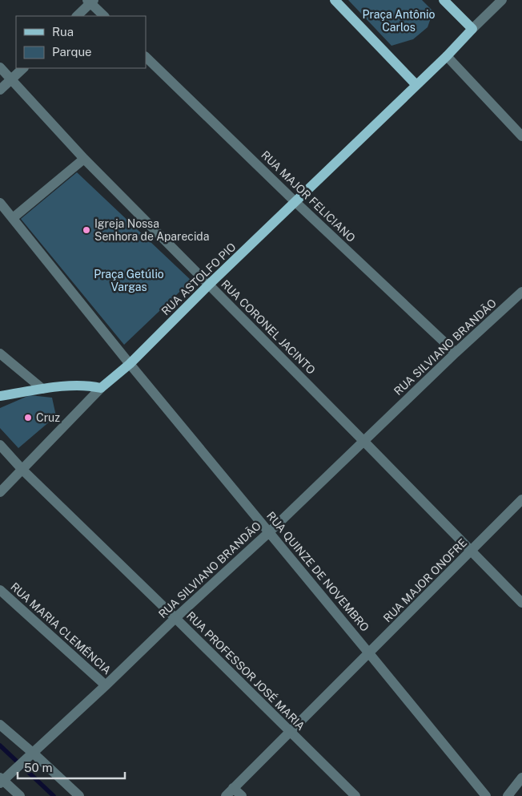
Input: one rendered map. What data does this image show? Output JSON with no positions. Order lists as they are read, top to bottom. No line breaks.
{"streets":{"main road":["RUA ASTOLFO PIO"],"street":["RUA MAJOR FELICIANO","RUA CORONEL JACINTO","RUA SILVIANO BRANDÃO","RUA QUINZE DE NOVEMBRO","RUA MAJOR ONOFRE","RUA MARIA CLEMÊNCIA","RUA PROFESSOR JOSÉ MARIA"]},"crossings":[["RUA MAJOR FELICIANO","RUA ASTOLFO PIO"],["RUA MAJOR FELICIANO","RUA SILVIANO BRANDÃO"],["RUA ASTOLFO PIO","RUA CORONEL JACINTO"],["RUA ASTOLFO PIO","RUA QUINZE DE NOVEMBRO"],["RUA ASTOLFO PIO","RUA PROFESSOR JOSÉ MARIA"],["RUA CORONEL JACINTO","RUA SILVIANO BRANDÃO"],["RUA CORONEL JACINTO","RUA MAJOR ONOFRE"],["RUA SILVIANO BRANDÃO","RUA QUINZE DE NOVEMBRO"],["RUA SILVIANO BRANDÃO","RUA MARIA CLEMÊNCIA"],["RUA SILVIANO BRANDÃO","RUA PROFESSOR JOSÉ MARIA"],["RUA QUINZE DE NOVEMBRO","RUA MAJOR ONOFRE"],["RUA MAJOR ONOFRE","RUA PROFESSOR JOSÉ MARIA"]],"parks":["Praça Antônio Carlos","Praça Getúlio Vargas"],"places":["Igreja Nossa Senhora de Aparecida","Cruz"],"legend":["Rua","Parque"],"scale_bar":"50 m"}
